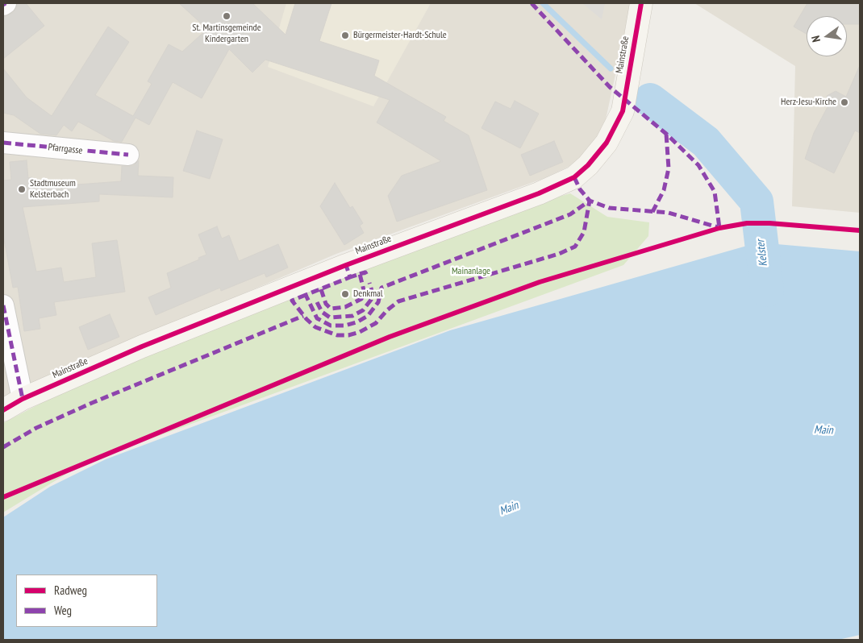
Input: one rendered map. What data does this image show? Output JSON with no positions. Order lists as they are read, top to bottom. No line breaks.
{"streets":{"street":["Mainstraße","Pfarrgasse"]},"water":["Kelster","Main"],"parks":["Mainanlage"],"places":["St. Martinsgemeinde Kindergarten","Bürgermeister-Hardt-Schule","Herz-Jesu-Kirche","Stadtmuseum Kelsterbach","Denkmal"],"legend":["Radweg","Weg"],"north":"left"}
